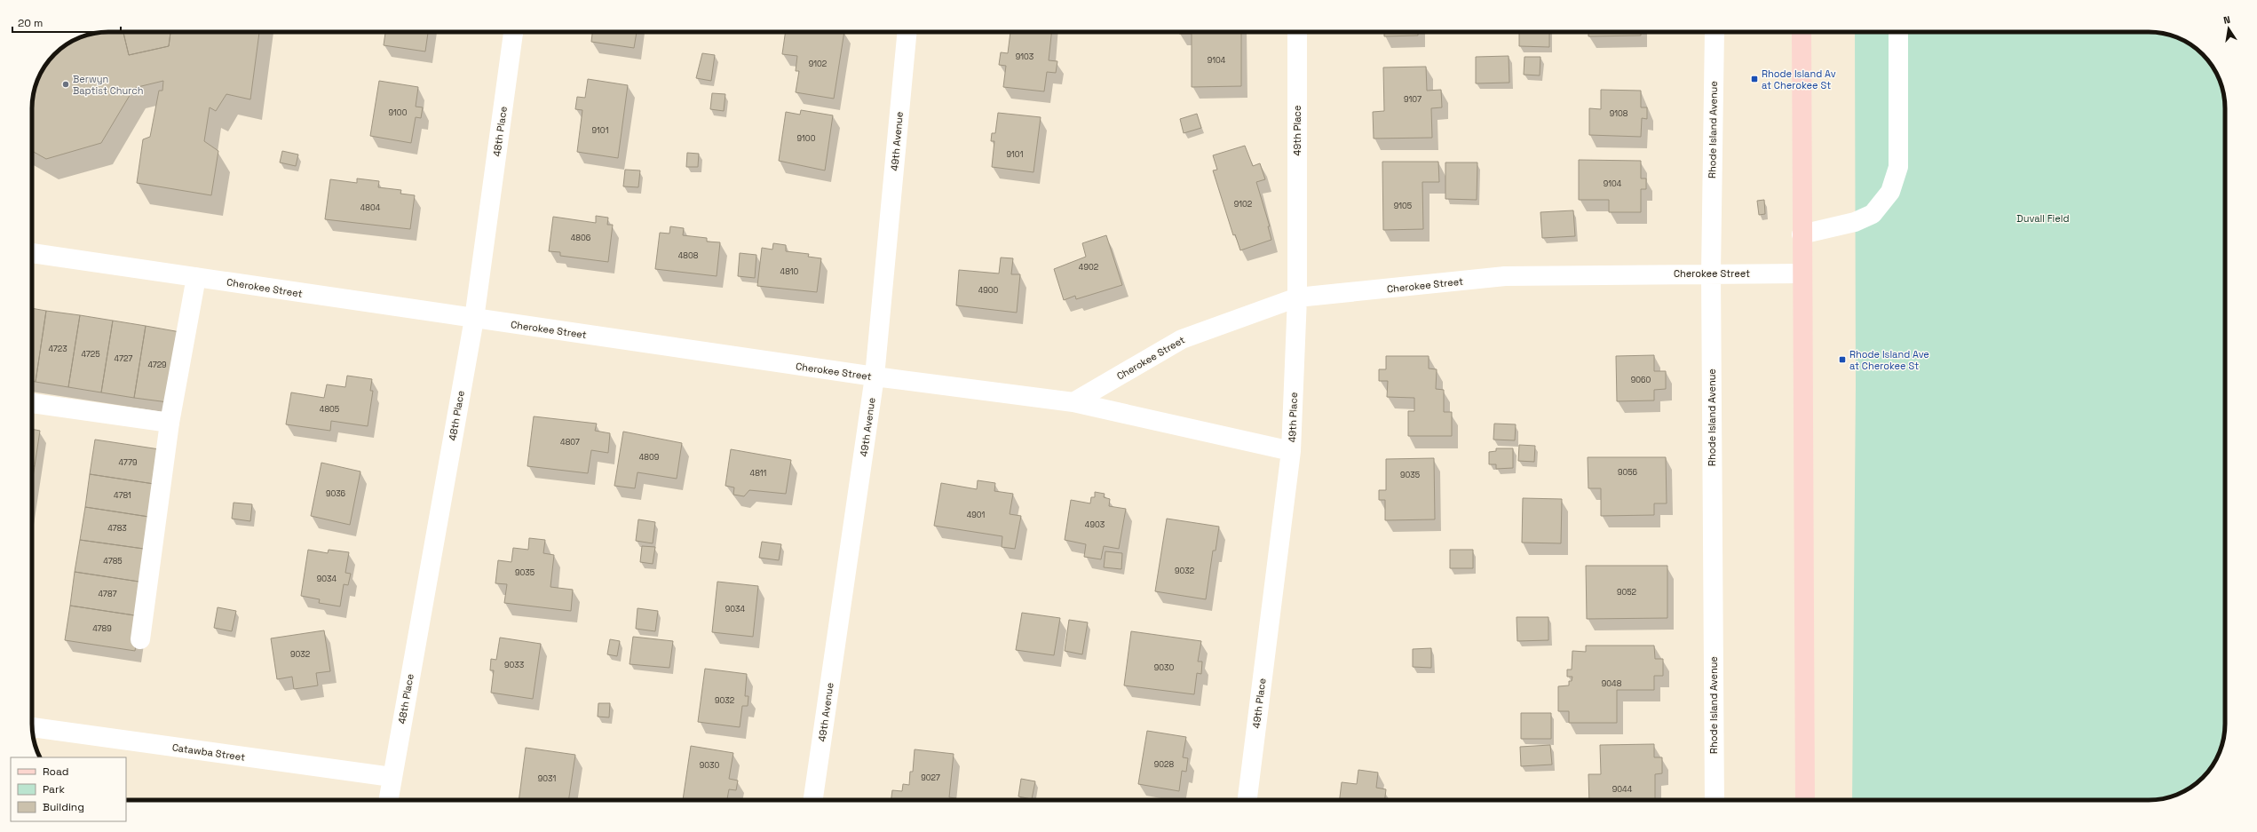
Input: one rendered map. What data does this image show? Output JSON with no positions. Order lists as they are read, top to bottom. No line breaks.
{"streets":{"street":["Rhode Island Avenue","49th Place","48th Place","49th Avenue","Cherokee Street","Catawba Street"]},"crossings":[["Rhode Island Avenue","Cherokee Street"],["49th Place","Cherokee Street"],["48th Place","Cherokee Street"],["48th Place","Catawba Street"],["49th Avenue","Cherokee Street"]],"parks":["Duvall Field"],"places":{"transit":["Rhode Island Av at Cherokee St","Rhode Island Ave at Cherokee St"],"other":["Berwyn Baptist Church"]},"house_numbers":["9103","9104","9102","9107","9100","9108","9101","9100","9101","9104","9102","9105","4804","4806","4808","4902","4810","4900","4723","4725","4727","4729","9060","4805","4807","4809","4779","9056","4811","9035","9036","4781","4901","4903","4783","4785","9032","9035","9034","9052","4787","9034","4789","9032","9033","9030","9048","9032","9028","9030","9027","9031","9044"],"legend":["Road","Park","Building"],"scale_bar":"20 m","north":"top"}
